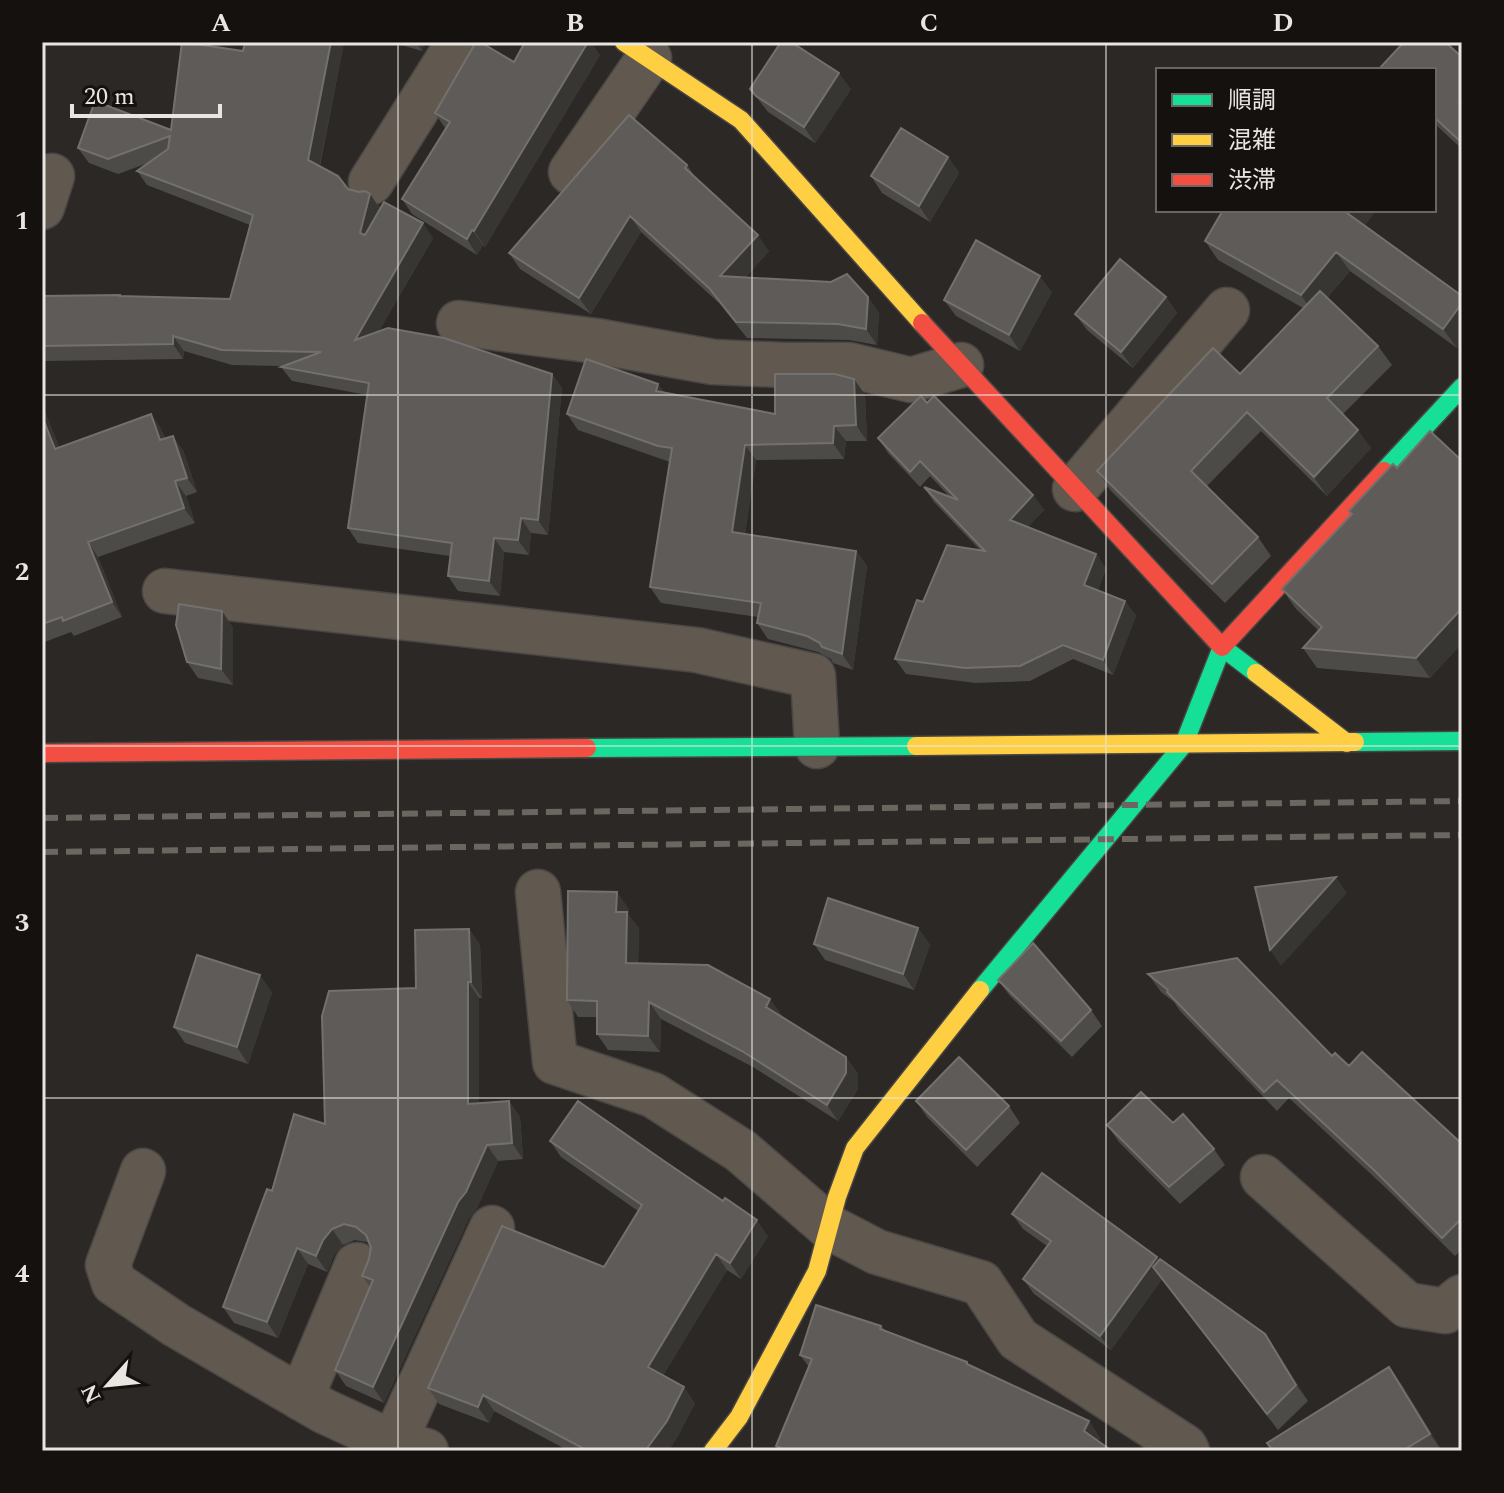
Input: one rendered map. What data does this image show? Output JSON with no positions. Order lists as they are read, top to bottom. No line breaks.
{"legend":["順調","混雑","渋滞"],"scale_bar":"20 m","north":"bottom left","grid":{"columns":["A","B","C","D"],"rows":["1","2","3","4"]}}
